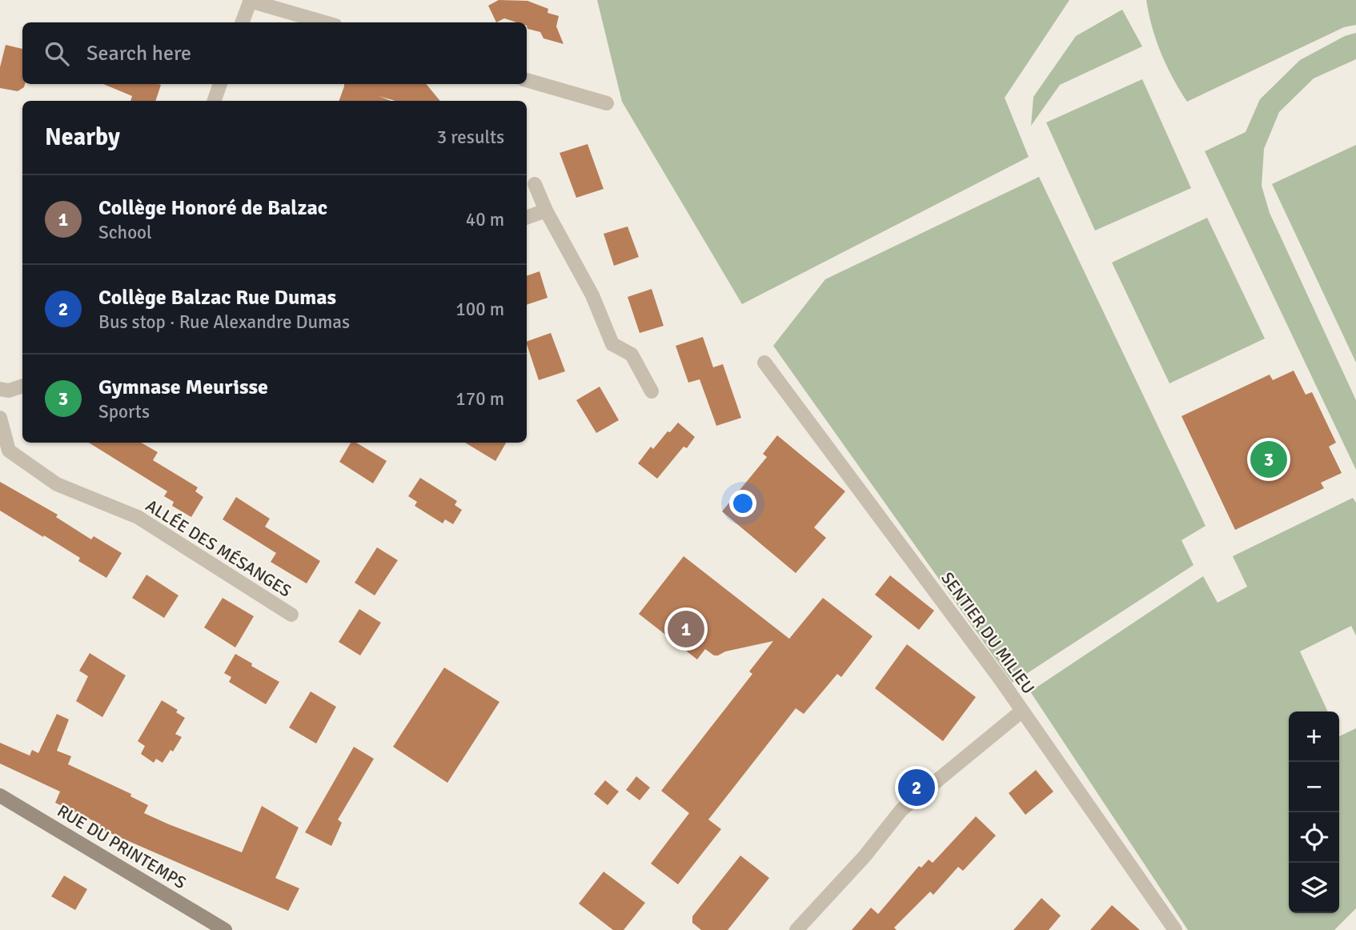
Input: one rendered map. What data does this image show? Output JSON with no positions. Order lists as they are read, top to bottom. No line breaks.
{"streets":{"main road":["RUE DU PRINTEMPS"],"street":["ALLÉE DES MÉSANGES","SENTIER DU MILIEU"]},"page":{"search":"Search here","heading":["Nearby","3 results"],"list":[{"mark":"1","name":"Collège Honoré de Balzac","note":"School","value":"40 m"},{"mark":"2","name":"Collège Balzac Rue Dumas","note":"Bus stop · Rue Alexandre Dumas","value":"100 m"},{"mark":"3","name":"Gymnase Meurisse","note":"Sports","value":"170 m"}],"pins":["3","1","2"],"map_buttons":["+","−"]}}
